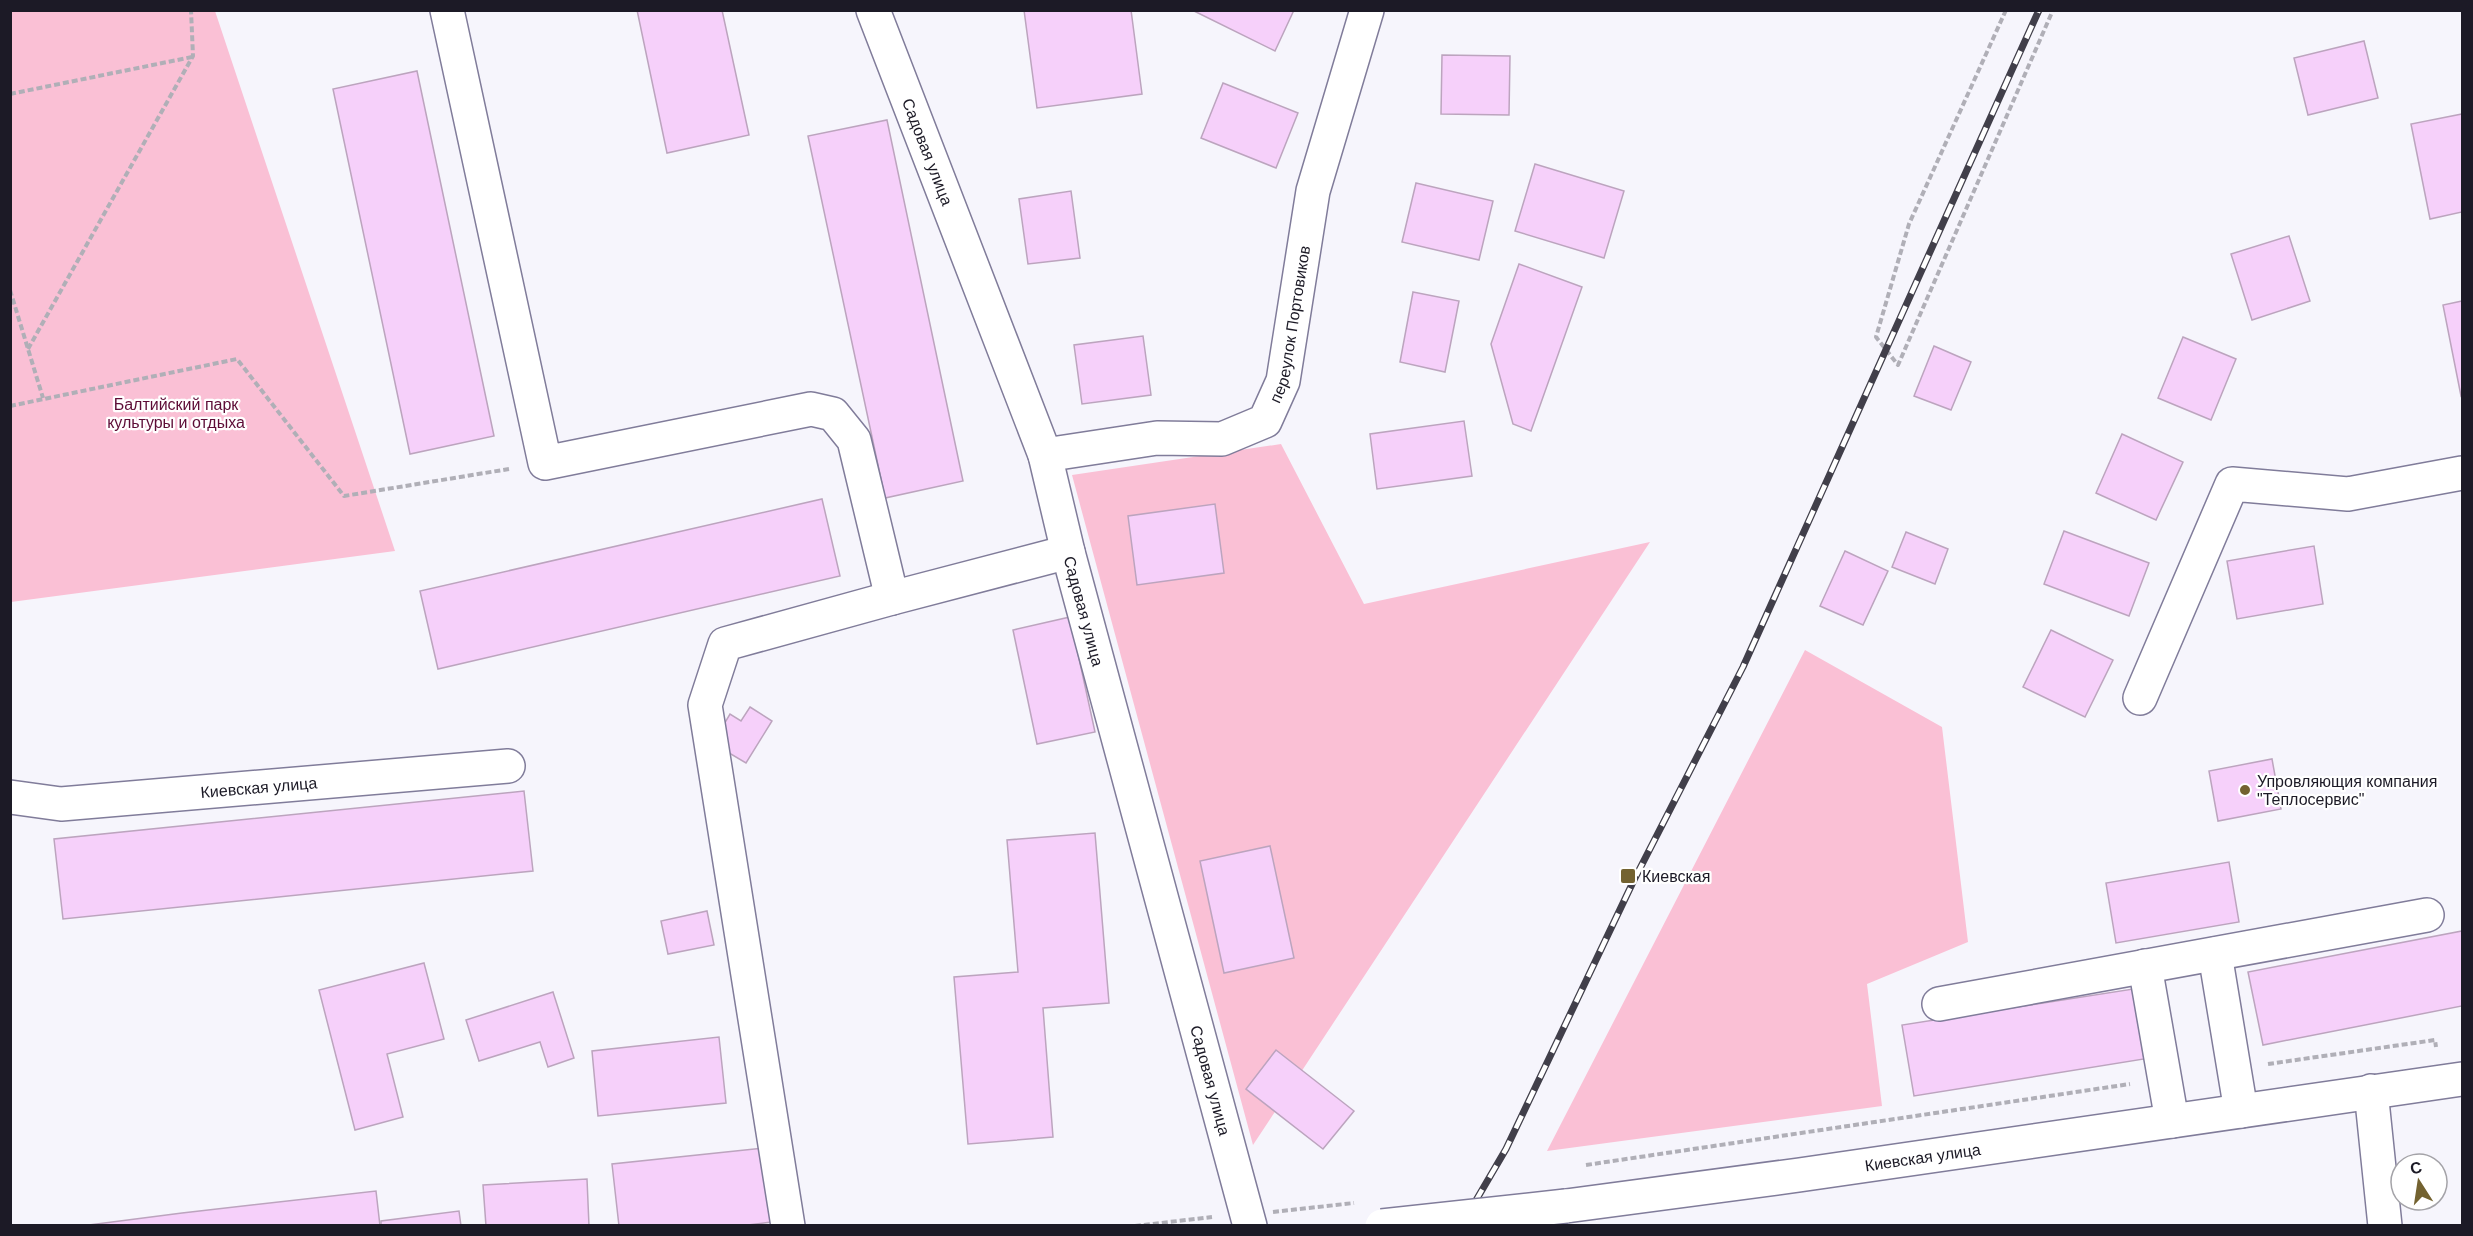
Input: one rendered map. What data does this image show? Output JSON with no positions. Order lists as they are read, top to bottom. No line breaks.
{"streets":{"street":["Садовая улица","переулок Портовиков","Киевская улица"]},"crossings":[["Садовая улица","переулок Портовиков"]],"parks":["Балтийский парк культуры и отдыха"],"places":{"other":["Упровляющия компания \"Теплосервис\""],"transit":["Киевская"]},"north":"top"}
